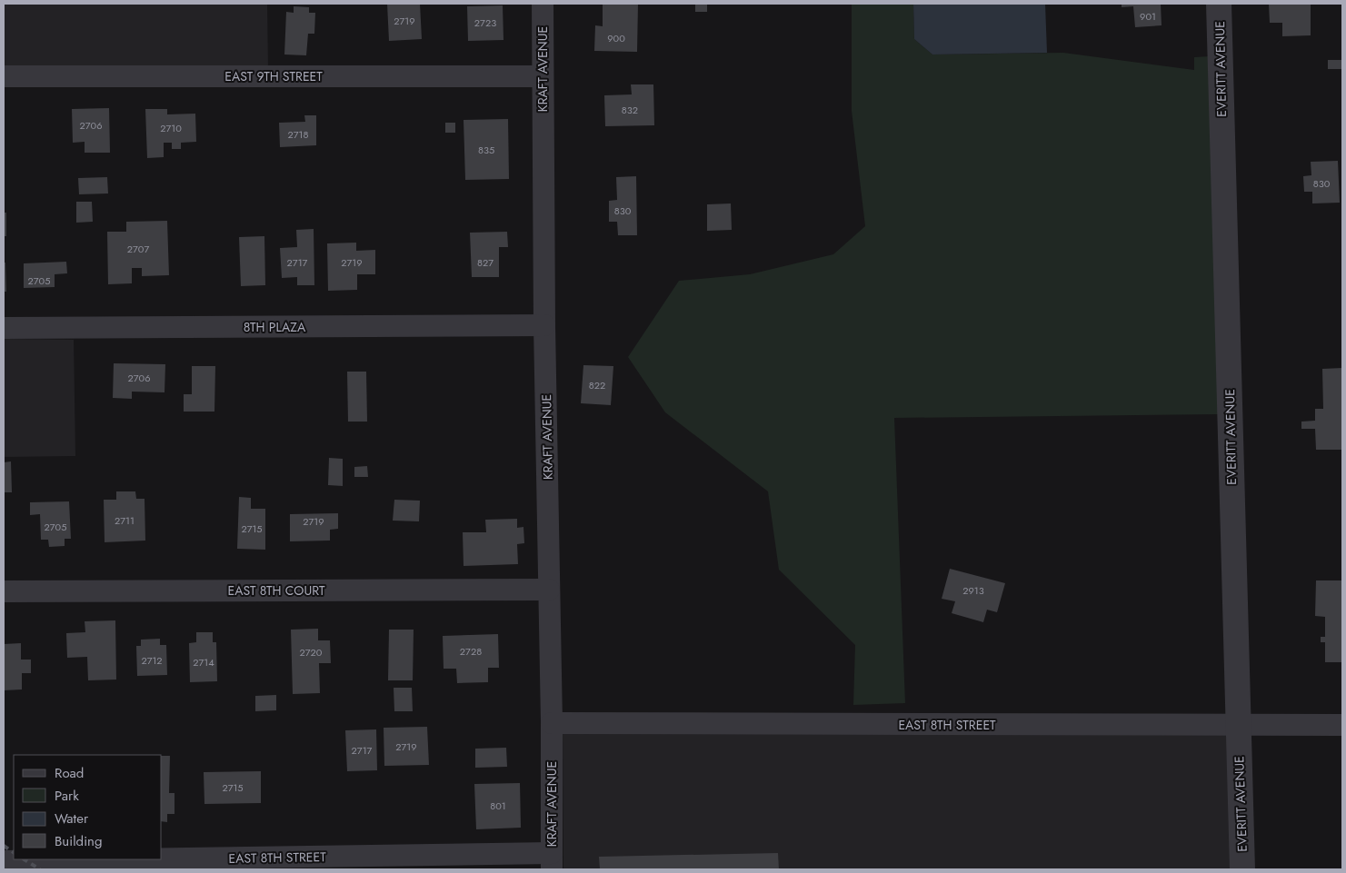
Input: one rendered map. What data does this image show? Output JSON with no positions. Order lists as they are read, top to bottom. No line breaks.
{"streets":{"street":["KRAFT AVENUE","EVERITT AVENUE","EAST 9TH STREET","8TH PLAZA","EAST 8TH COURT","EAST 8TH STREET"]},"crossings":[["KRAFT AVENUE","EAST 9TH STREET"],["KRAFT AVENUE","8TH PLAZA"],["KRAFT AVENUE","EAST 8TH COURT"],["KRAFT AVENUE","EAST 8TH STREET"],["EVERITT AVENUE","EAST 8TH STREET"]],"house_numbers":["901","2719","2723","900","832","2706","2710","2718","835","830","830","2707","2717","2719","827","2705","2706","822","2711","2719","2705","2715","2913","2728","2720","2712","2714","2719","2717","2715","801"],"legend":["Road","Park","Water","Building"]}
